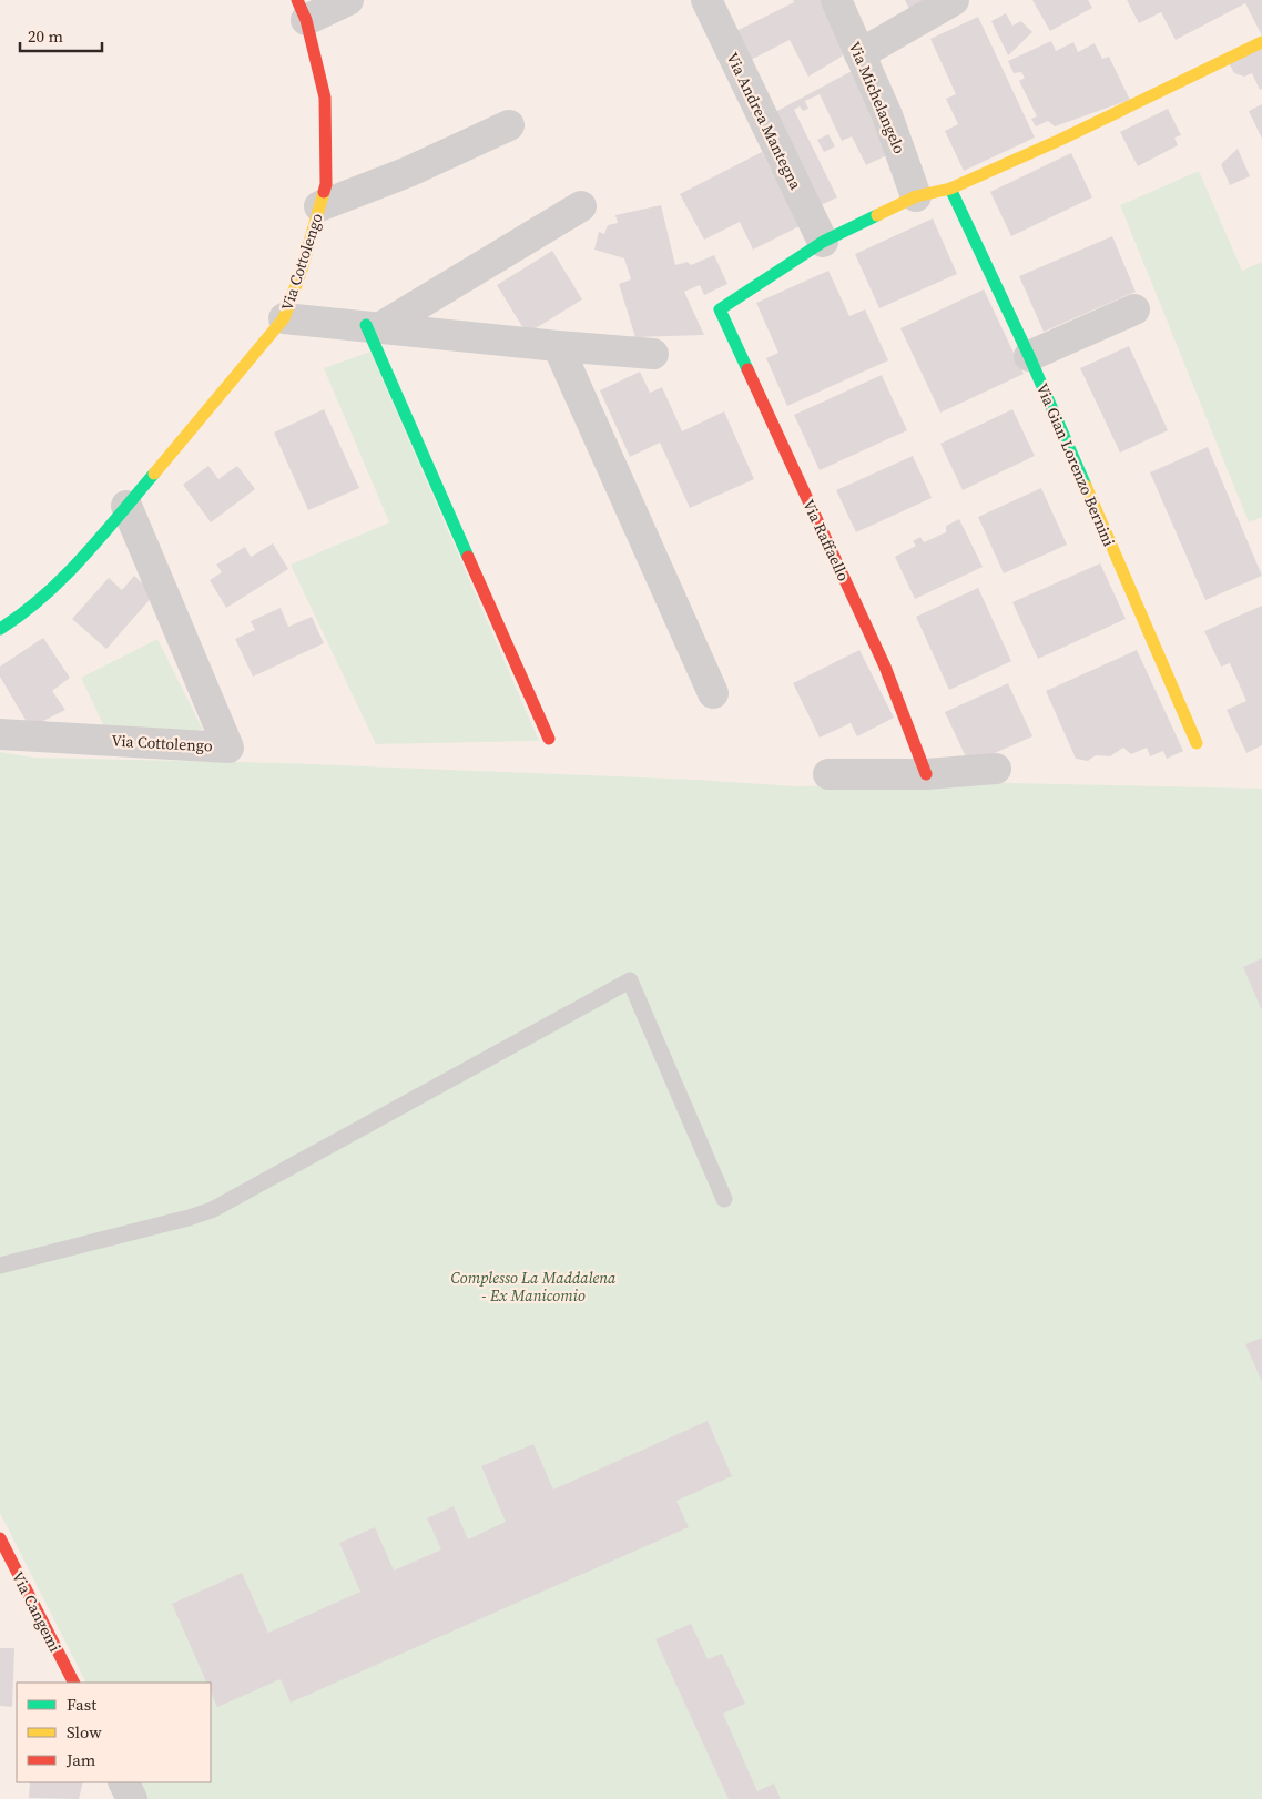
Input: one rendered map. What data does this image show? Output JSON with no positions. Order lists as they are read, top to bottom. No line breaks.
{"streets":{"street":["Via Michelangelo","Via Andrea Mantegna","Via Cottolengo","Via Gian Lorenzo Bernini","Via Raffaello","Via Cangemi"]},"crossings":[["Via Andrea Mantegna","Via Raffaello"]],"parks":["Complesso La Maddalena - Ex Manicomio"],"legend":["Fast","Slow","Jam"],"scale_bar":"20 m"}
